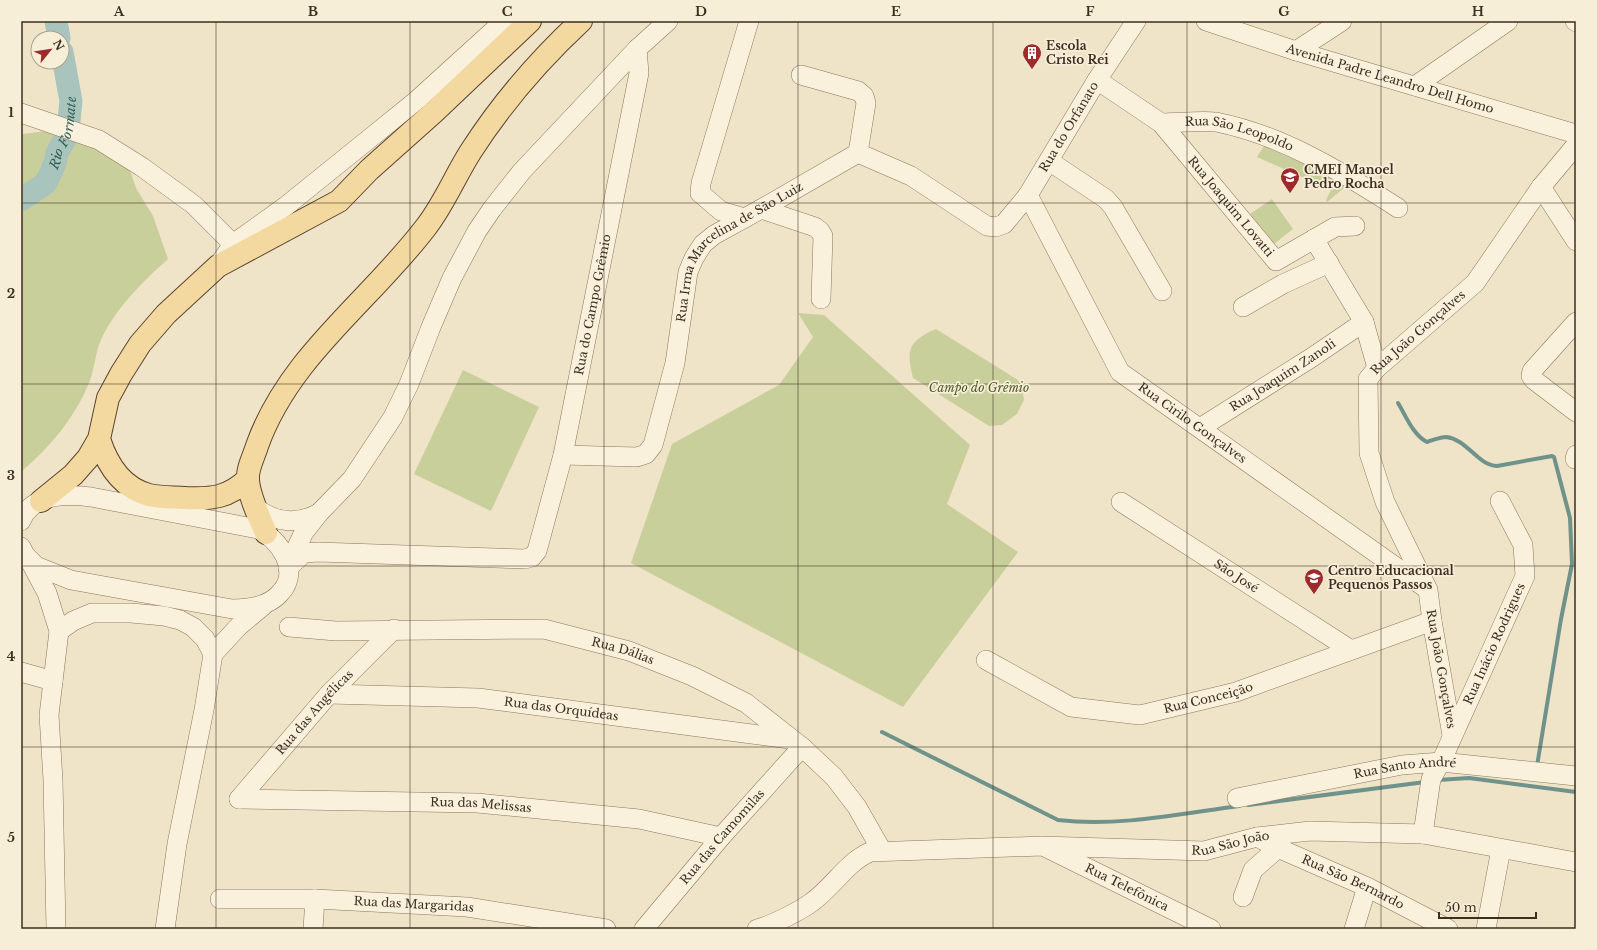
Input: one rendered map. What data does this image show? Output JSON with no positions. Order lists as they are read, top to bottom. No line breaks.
{"streets":{"street":["Avenida Padre Leandro Dell Homo","Rua do Orfanato","Rua São Leopoldo","Rua Joaquim Lovatti","Rua Irma Marcelina de São Luiz","Rua do Campo Grêmio","Rua João Gonçalves","Rua Joaquim Zanoli","Rua Cirilo Gonçalves","São José","Rua Inácio Rodrigues","Rua Dálias","Rua Conceição","Rua das Orquídeas","Rua das Angélicas","Rua Santo André","Rua das Melissas","Rua das Camomilas","Rua São João","Rua São Bernardo","Rua Telefônica","Rua das Margaridas"]},"crossings":[["Rua do Orfanato","Rua Joaquim Lovatti"],["Rua do Orfanato","Rua Irma Marcelina de São Luiz"],["Rua do Orfanato","Rua Cirilo Gonçalves"],["Rua São Leopoldo","Rua Joaquim Lovatti"],["Rua Irma Marcelina de São Luiz","Rua do Campo Grêmio"],["Rua João Gonçalves","Rua Cirilo Gonçalves"],["Rua João Gonçalves","Rua Inácio Rodrigues"],["Rua João Gonçalves","Rua Conceição"],["Rua Joaquim Zanoli","Rua Cirilo Gonçalves"],["São José","Rua Conceição"],["Rua Inácio Rodrigues","Rua Santo André"],["Rua Inácio Rodrigues","Rua São João"],["Rua Dálias","Rua das Orquídeas"],["Rua Dálias","Rua das Angélicas"],["Rua Dálias","Rua das Camomilas"],["Rua Dálias","Rua São João"],["Rua das Orquídeas","Rua das Angélicas"],["Rua das Orquídeas","Rua das Camomilas"],["Rua das Angélicas","Rua das Melissas"],["Rua das Melissas","Rua das Camomilas"],["Rua São João","Rua São Bernardo"],["Rua São João","Rua Telefônica"]],"water":["Rio Formate"],"parks":["Campo do Grêmio"],"places":{"building":["Escola Cristo Rei"],"school or university":["CMEI Manoel Pedro Rocha","Centro Educacional Pequenos Passos"]},"scale_bar":"50 m","north":"top right","grid":{"columns":["A","B","C","D","E","F","G","H"],"rows":["1","2","3","4","5"]}}
